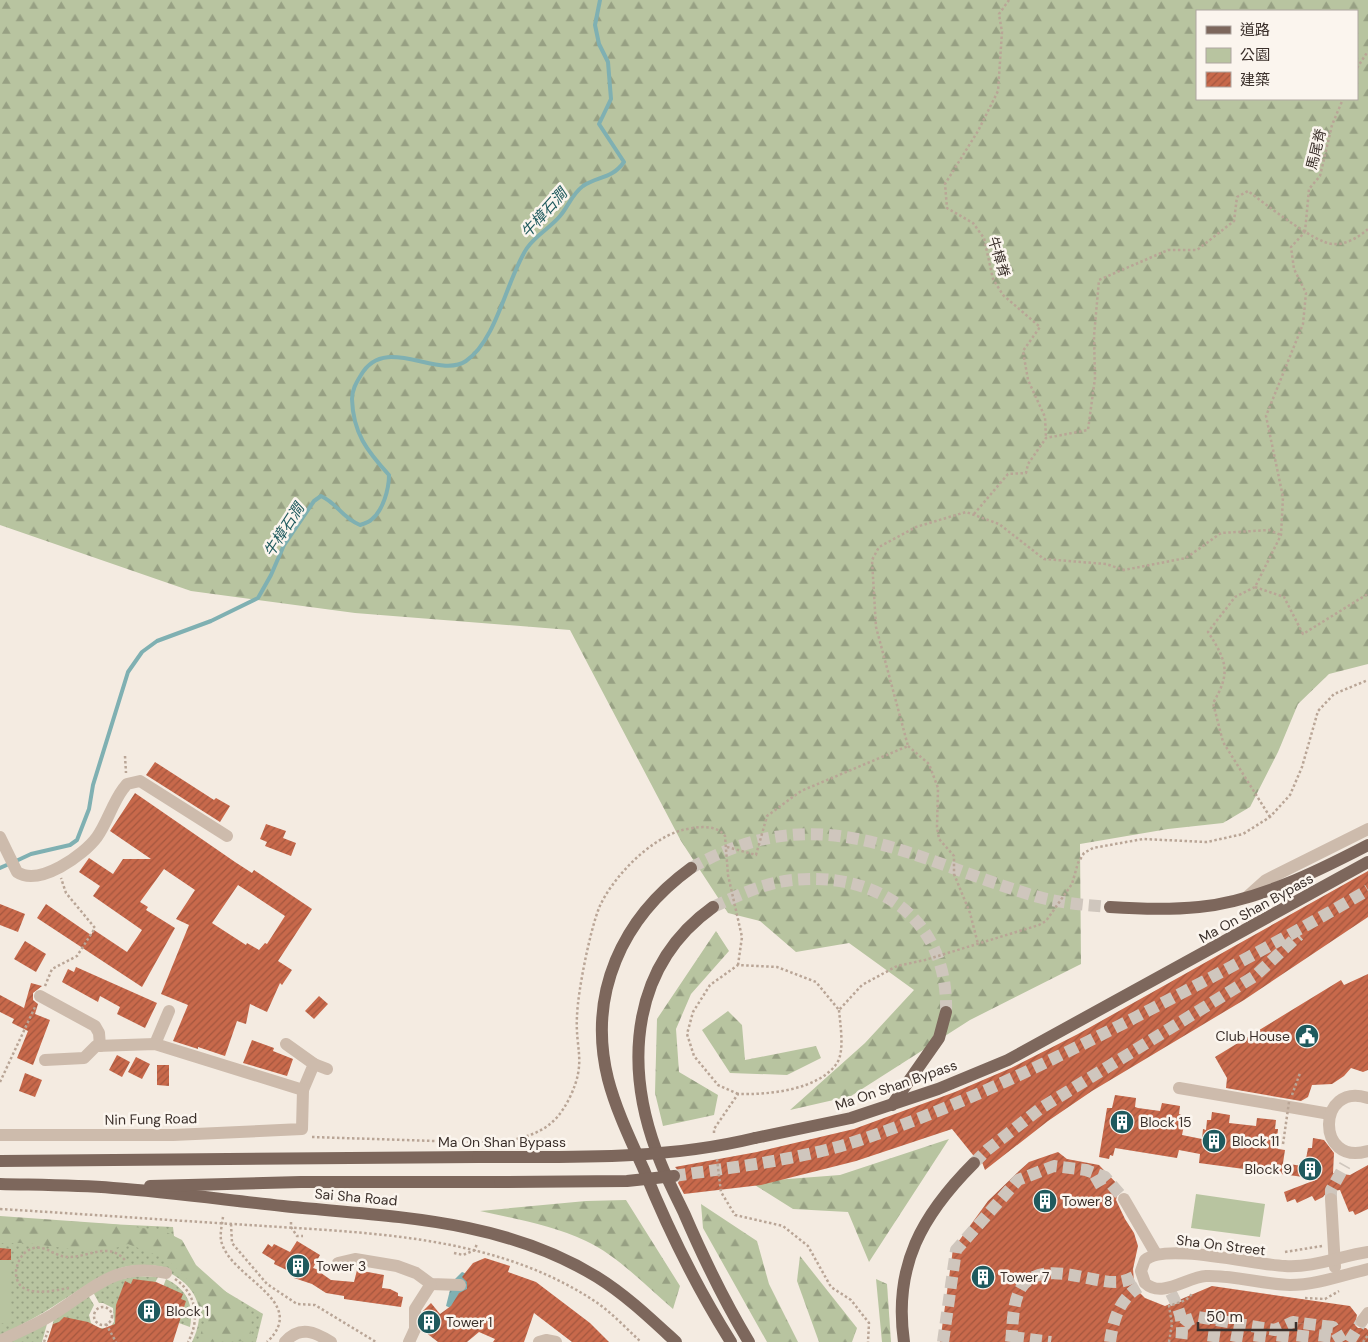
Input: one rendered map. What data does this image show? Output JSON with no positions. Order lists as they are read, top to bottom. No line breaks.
{"streets":{"main road":["Ma On Shan Bypass","Sai Sha Road"],"street":["Nin Fung Road","Sha On Street"],"path":["馬尾脊","牛樟脊"]},"water":["牛樟石澗"],"places":{"public building":["Club House"],"building":["Block 15","Block 11","Block 9","Tower 8","Tower 3","Tower 7","Block 1","Tower 1"]},"legend":["道路","公園","建築"],"scale_bar":"50 m"}
